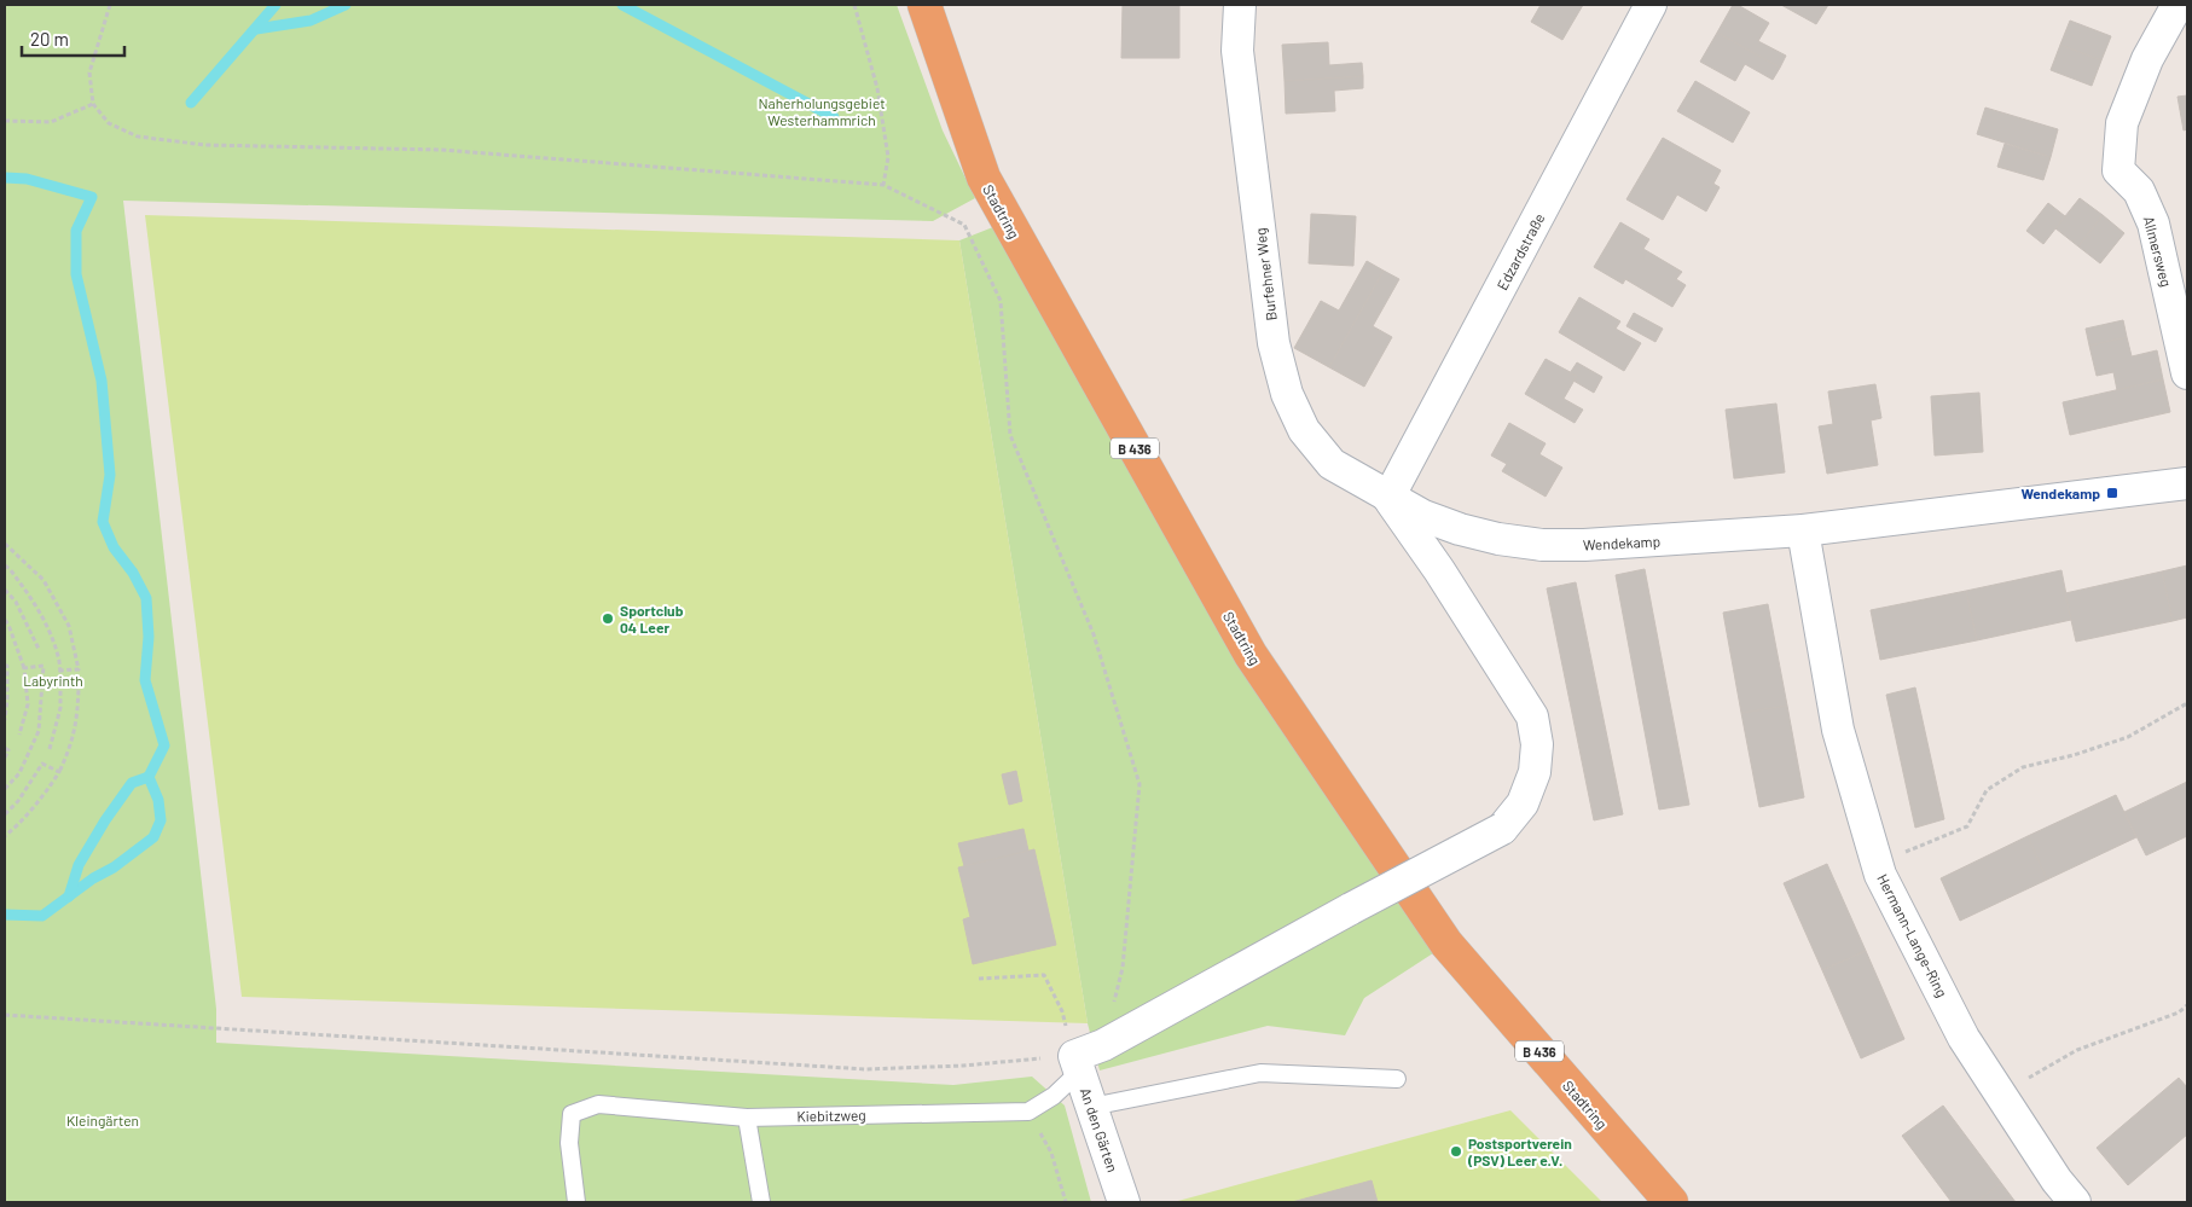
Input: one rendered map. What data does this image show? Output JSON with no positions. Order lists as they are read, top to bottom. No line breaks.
{"streets":{"highway":["Stadtring","B 436"],"street":["Edzardstraße","Allmersweg","Burfehner Weg","Wendekamp","Hermann-Lange-Ring","An den Gärten"],"lane":["Kiebitzweg"]},"crossings":[["Edzardstraße","Burfehner Weg"],["Edzardstraße","Wendekamp"],["Burfehner Weg","Wendekamp"],["Wendekamp","Hermann-Lange-Ring"]],"parks":["Naherholungsgebiet Westerhammrich","Labyrinth","Kleingärten"],"places":{"transit":["Wendekamp"],"other":["Sportclub 04 Leer","Postsportverein (PSV) Leer e.V."]},"scale_bar":"20 m"}
